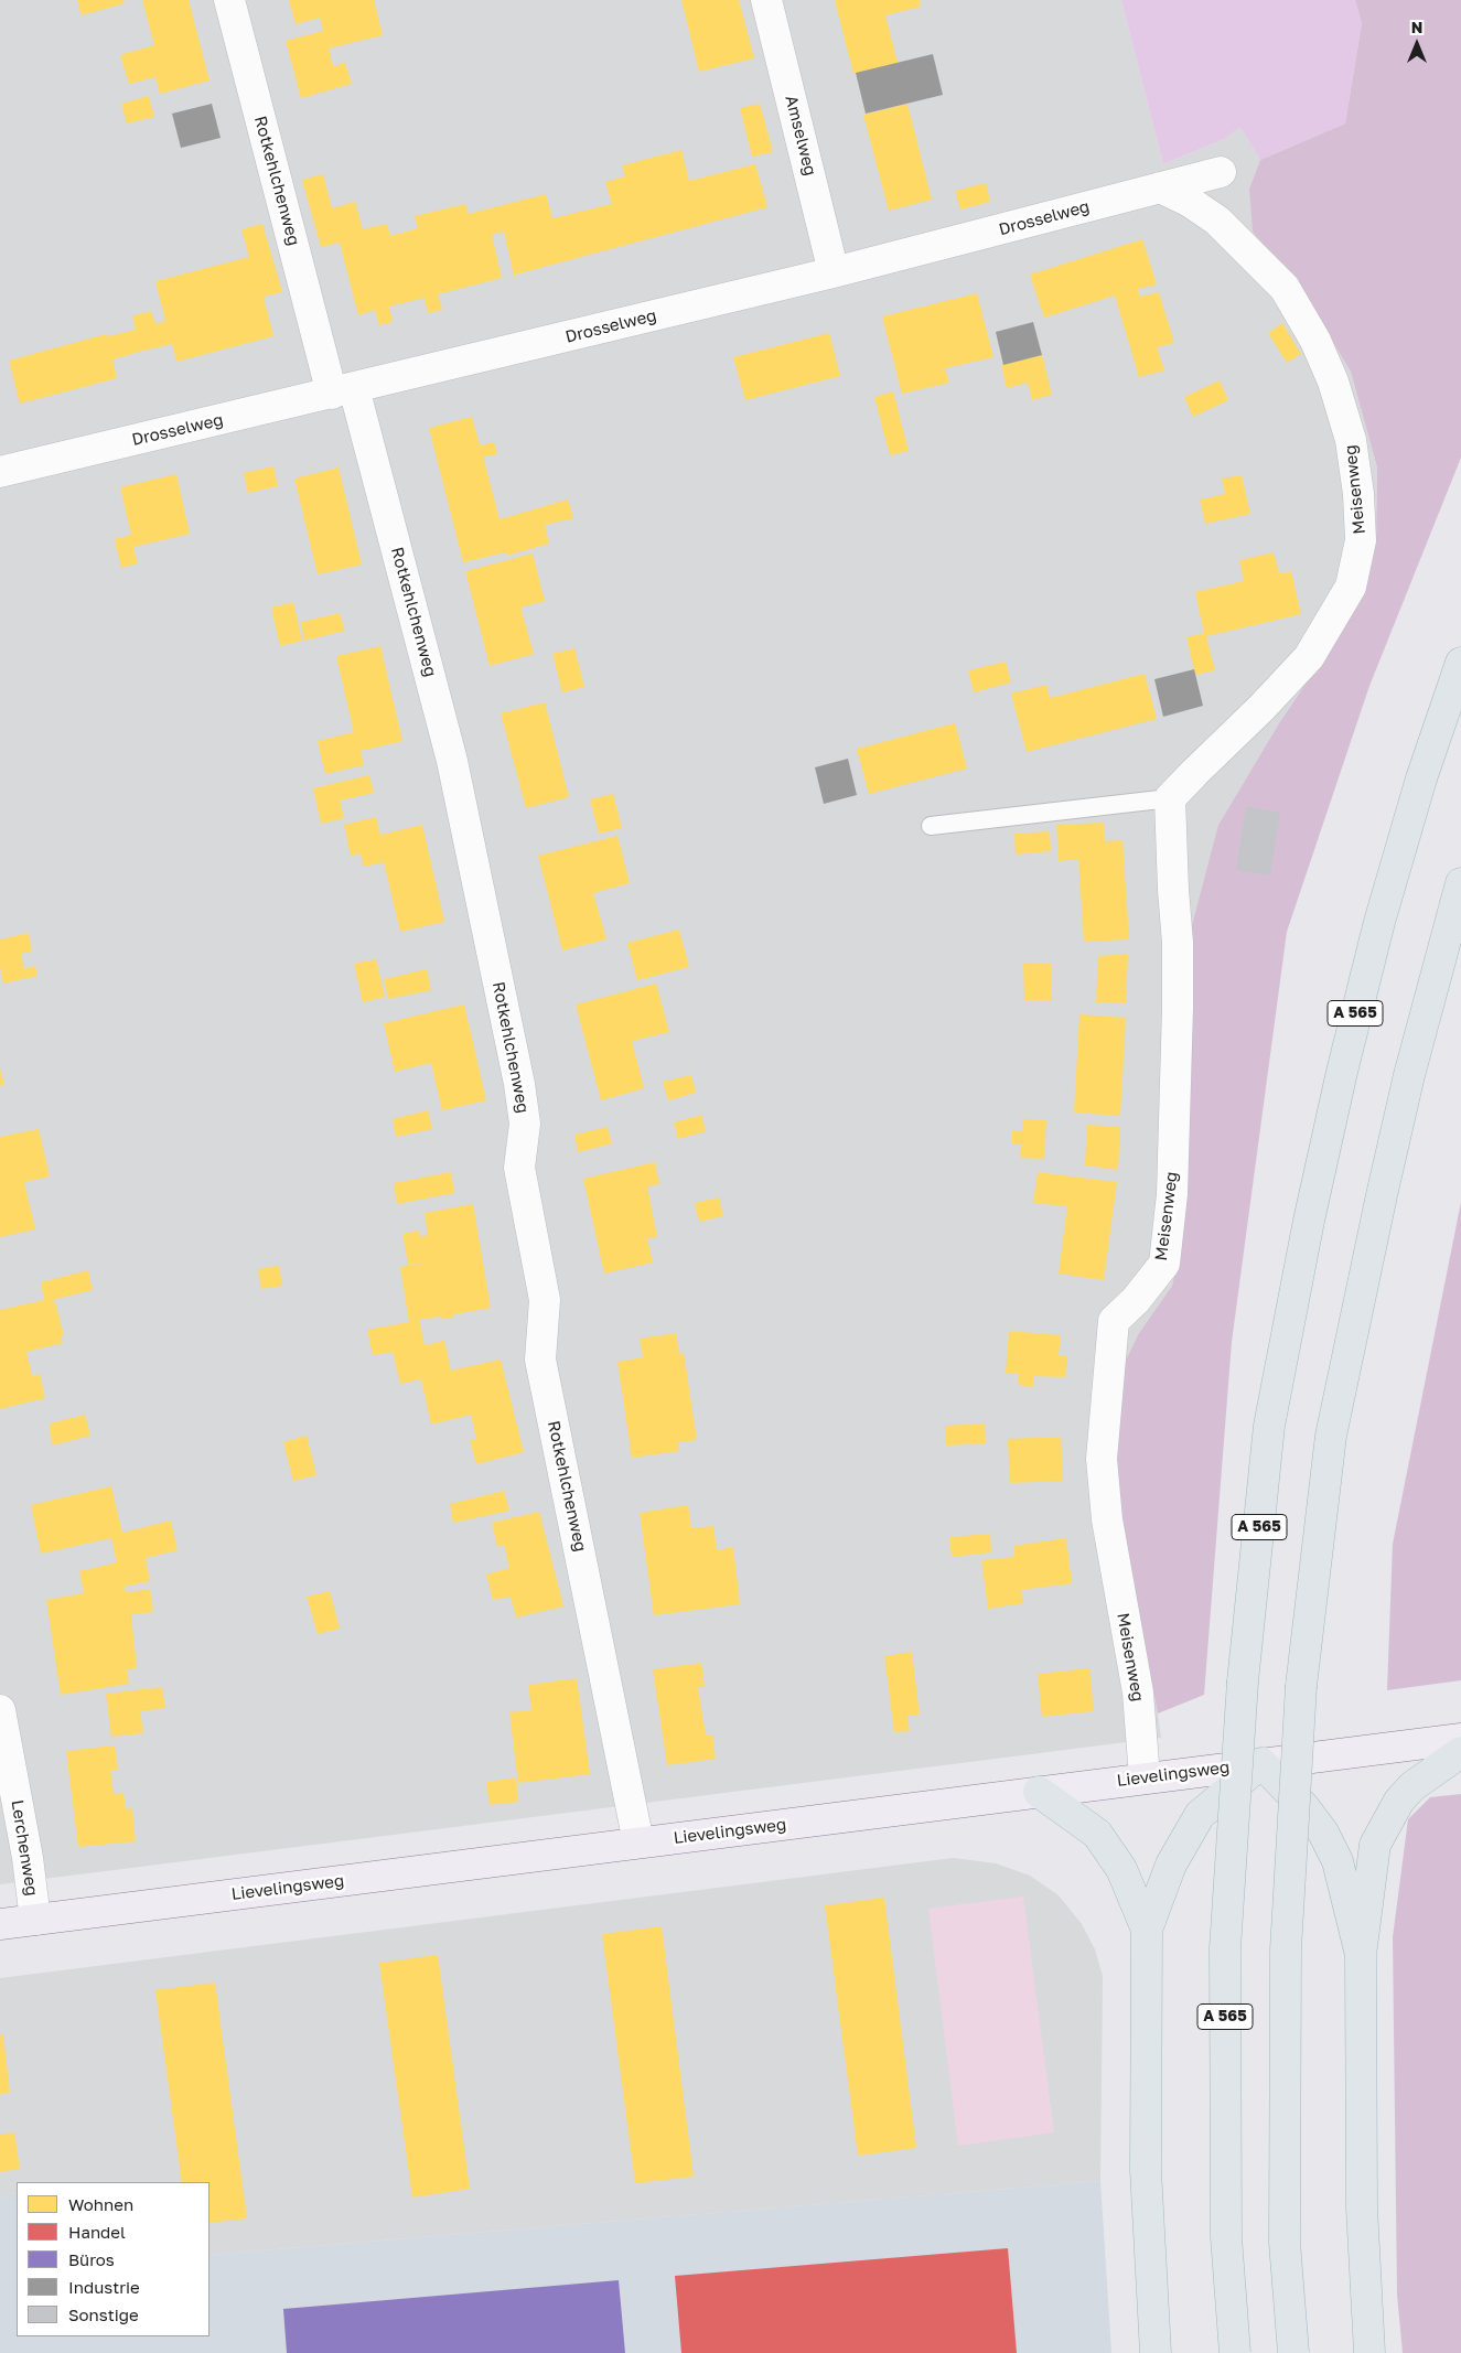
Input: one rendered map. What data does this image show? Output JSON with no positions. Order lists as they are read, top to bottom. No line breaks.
{"streets":{"highway":["A 565"],"street":["Amselweg","Rotkehlchenweg","Drosselweg","Meisenweg","Lievelingsweg","Lerchenweg"]},"crossings":[["Amselweg","Drosselweg"],["Rotkehlchenweg","Drosselweg"],["Rotkehlchenweg","Lievelingsweg"],["Drosselweg","Meisenweg"],["Meisenweg","Lievelingsweg"],["Lievelingsweg","Lerchenweg"]],"legend":["Wohnen","Handel","Büros","Industrie","Sonstige"],"north":"top"}
